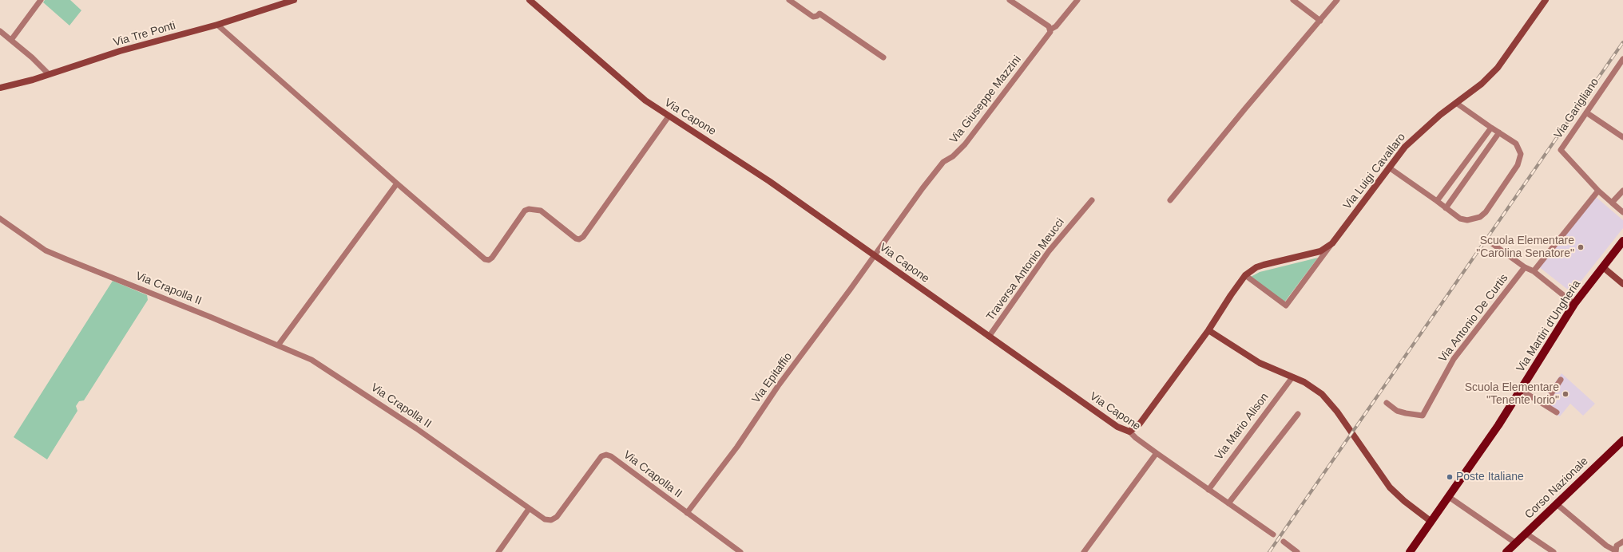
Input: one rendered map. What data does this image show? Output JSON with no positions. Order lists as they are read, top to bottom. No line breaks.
{"streets":{"main road":["Via Martiri d'Ungheria","Corso Nazionale"],"street":["Via Tre Ponti","Via Giuseppe Mazzini","Via Garigliano","Via Capone","Via Luigi Cavallaro","Traversa Antonio Meucci","Via Crapolla II","Via Antonio De Curtis","Via Epitaffio","Via Mario Alison"]},"crossings":[["Via Giuseppe Mazzini","Via Capone"],["Via Giuseppe Mazzini","Via Epitaffio"],["Via Capone","Via Luigi Cavallaro"],["Via Capone","Traversa Antonio Meucci"],["Via Capone","Via Epitaffio"],["Via Capone","Via Mario Alison"],["Via Crapolla II","Via Epitaffio"]],"places":["Scuola Elementare \"Carolina Senatore\"","Scuola Elementare \"Tenente Iorio\"","Poste Italiane"]}
